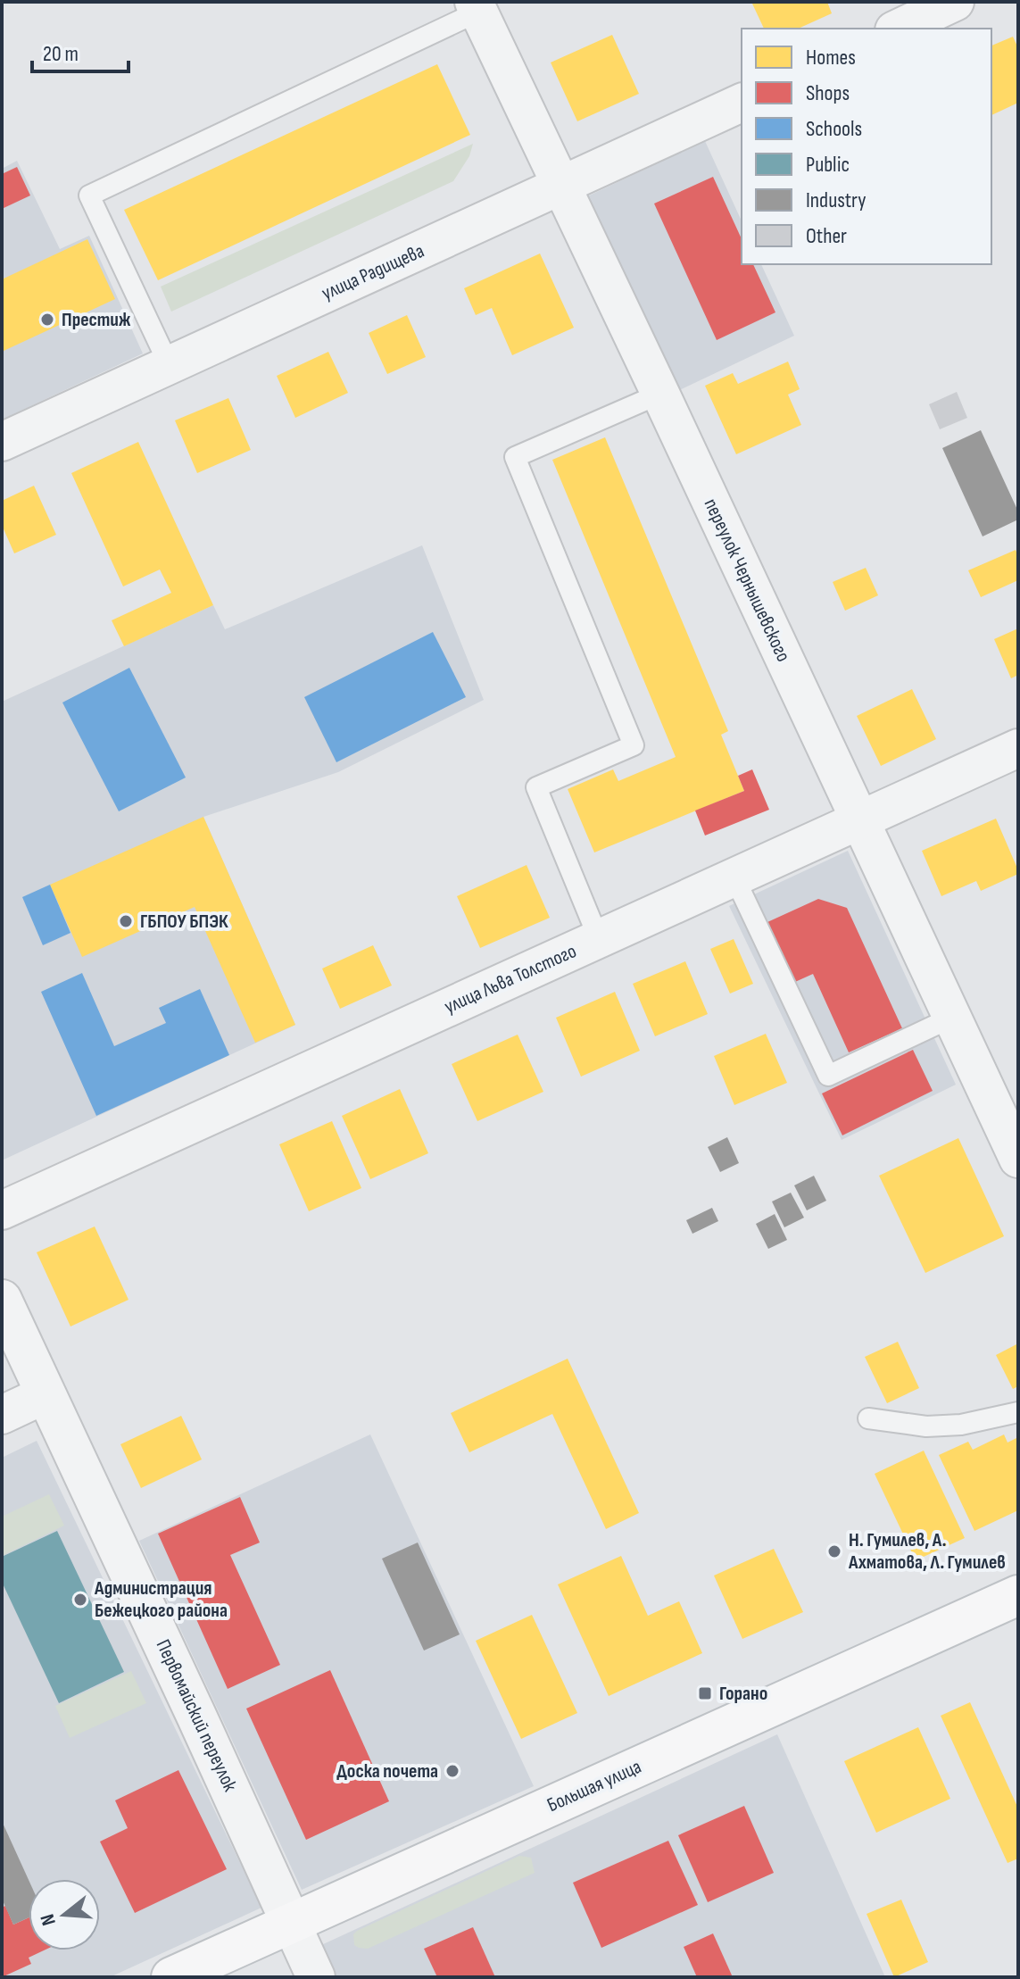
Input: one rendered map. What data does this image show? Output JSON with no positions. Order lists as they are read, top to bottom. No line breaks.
{"streets":{"main road":["Большая улица"],"street":["улица Радищева","переулок Чернышевского","улица Льва Толстого","Первомайский переулок"]},"crossings":[["улица Радищева","переулок Чернышевского"],["переулок Чернышевского","улица Льва Толстого"],["Первомайский переулок","Большая улица"]],"places":{"other":["Престиж","ГБПОУ БПЭК","Н. Гумилев, А. Ахматова, Л. Гумилев","Администрация Бежецкого района","Доска почета"],"transit":["Горано"]},"legend":["Homes","Shops","Schools","Public","Industry","Other"],"scale_bar":"20 m","north":"left"}
